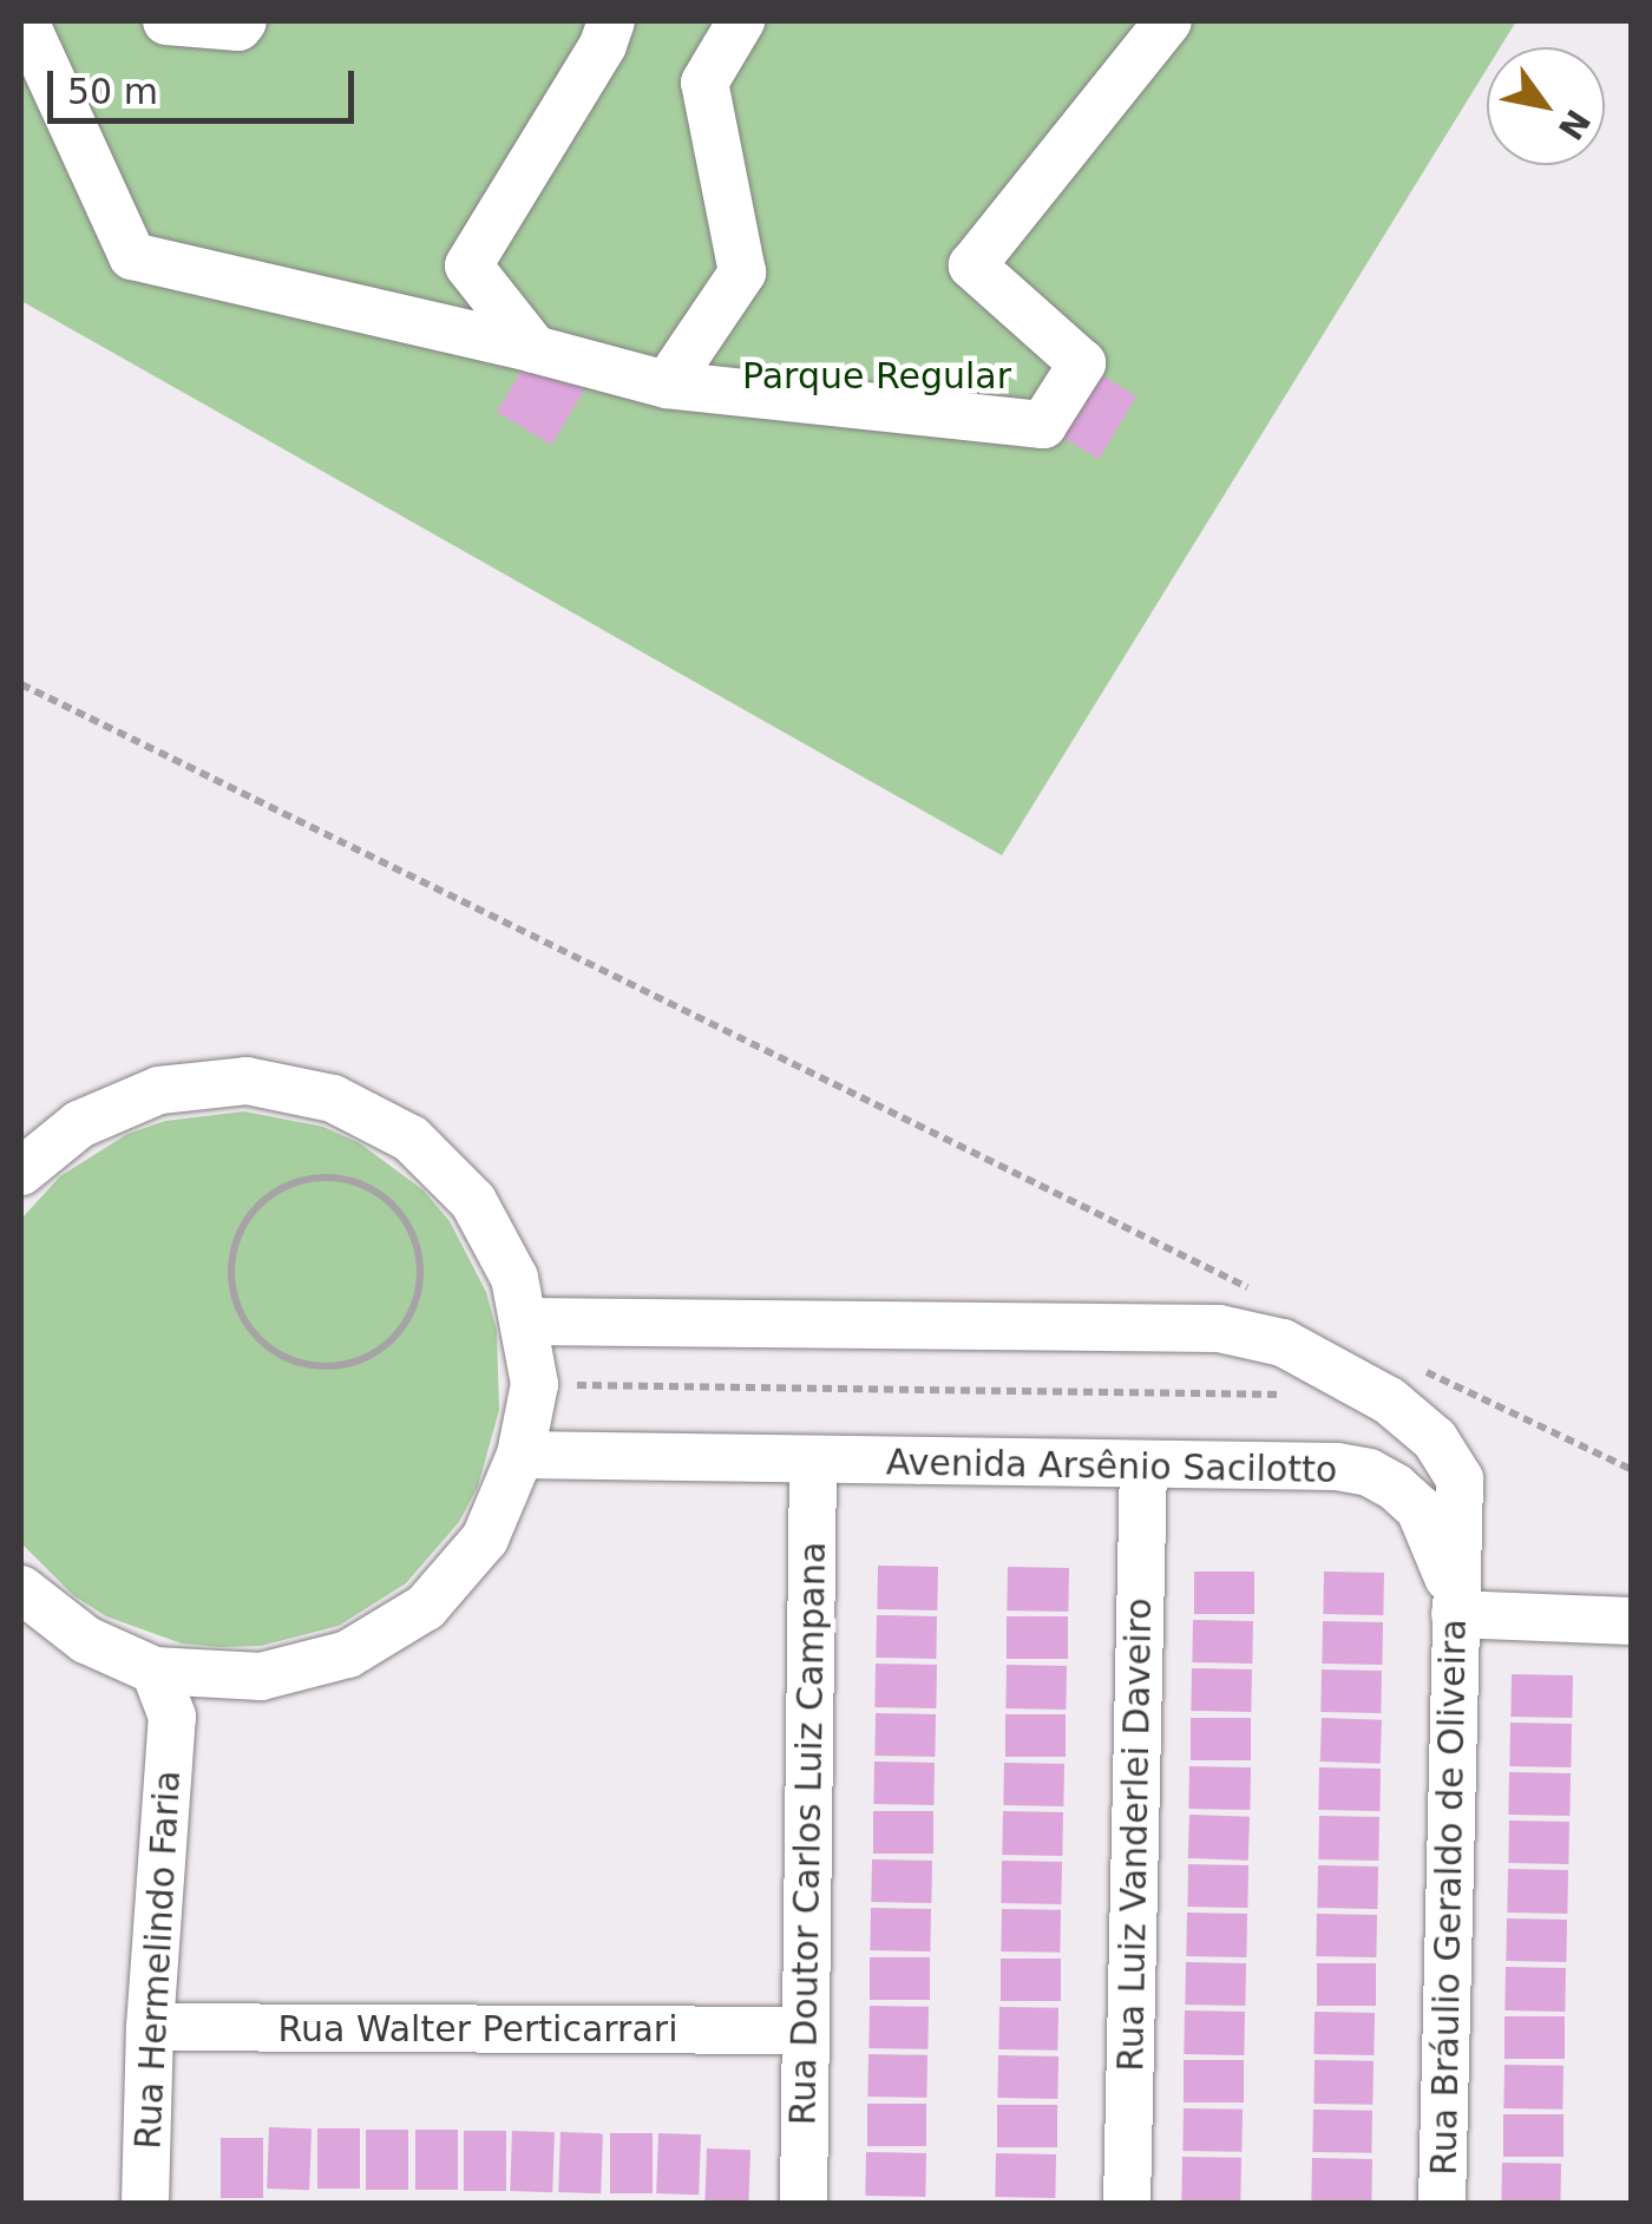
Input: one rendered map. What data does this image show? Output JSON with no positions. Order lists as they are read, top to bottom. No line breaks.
{"streets":{"street":["Avenida Arsênio Sacilotto","Rua Doutor Carlos Luiz Campana","Rua Luiz Vanderlei Daveiro","Rua Bráulio Geraldo de Oliveira","Rua Hermelindo Faria","Rua Walter Perticarrari"]},"crossings":[["Avenida Arsênio Sacilotto","Rua Doutor Carlos Luiz Campana"],["Avenida Arsênio Sacilotto","Rua Luiz Vanderlei Daveiro"],["Avenida Arsênio Sacilotto","Rua Bráulio Geraldo de Oliveira"],["Rua Doutor Carlos Luiz Campana","Rua Walter Perticarrari"],["Rua Hermelindo Faria","Rua Walter Perticarrari"]],"parks":["Parque Regular"],"scale_bar":"50 m","north":"bottom right"}
